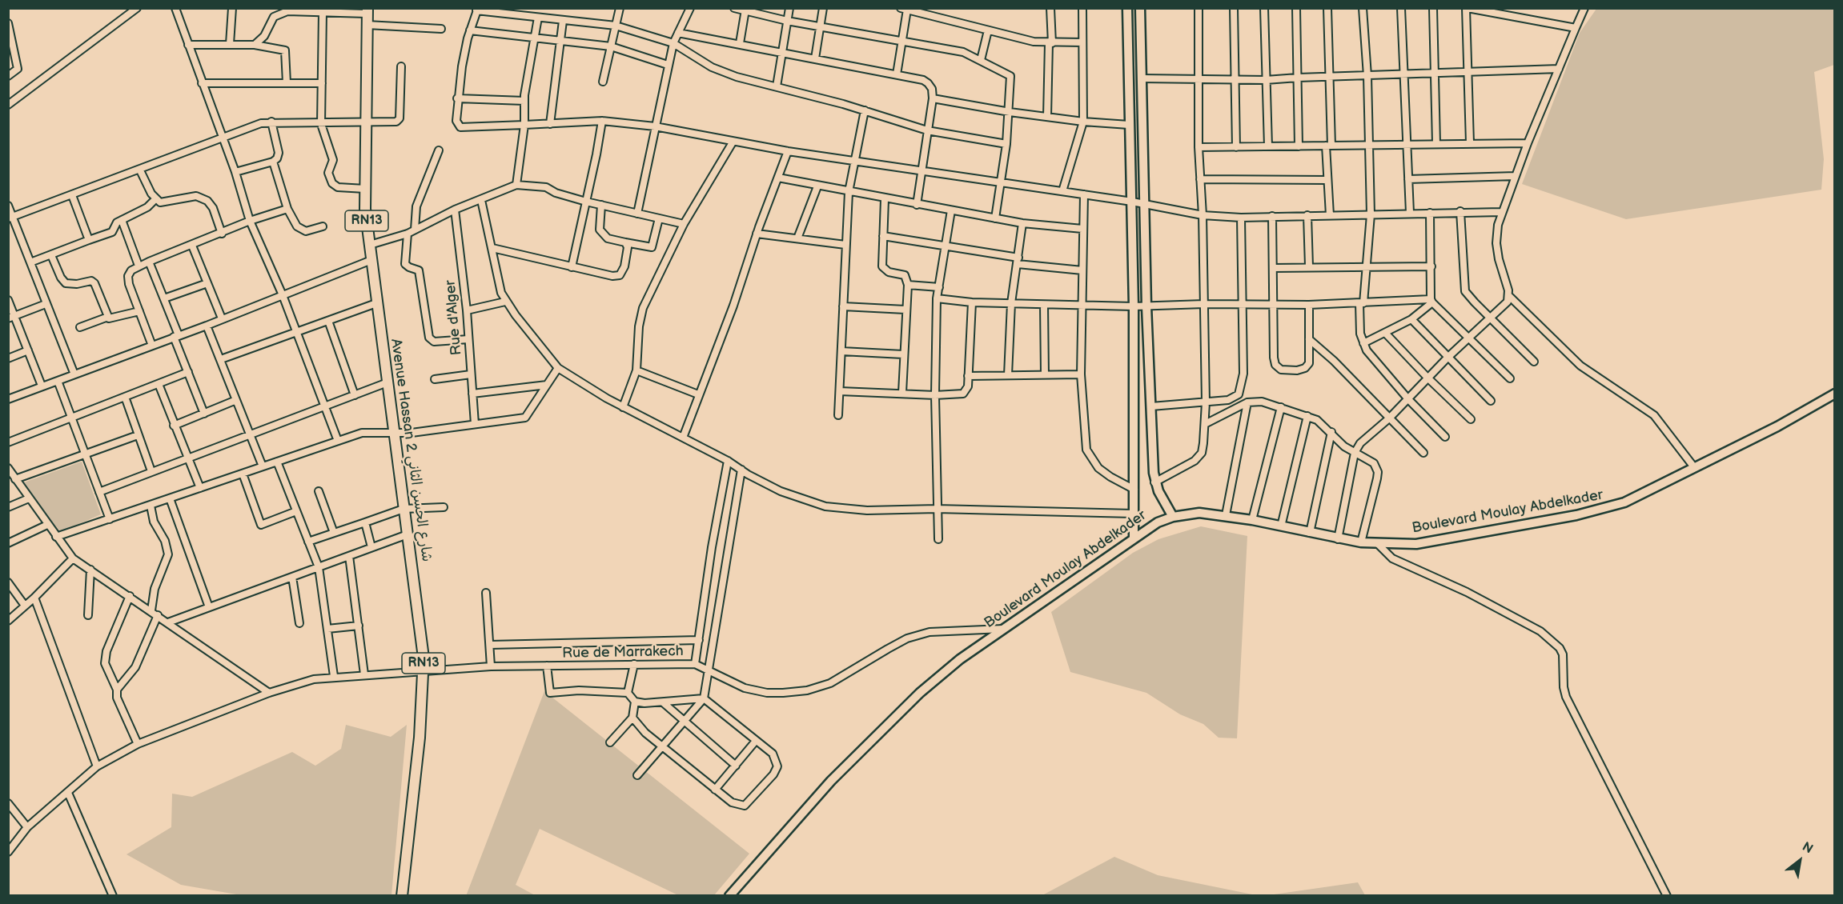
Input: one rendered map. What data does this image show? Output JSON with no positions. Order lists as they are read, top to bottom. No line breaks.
{"streets":{"main road":["RN13","Avenue Hassan 2 شارع الحسن الثاني"],"street":["Rue d'Alger","Boulevard Moulay Abdelkader","Rue de Marrakech"]},"crossings":[["Avenue Hassan 2 شارع الحسن الثاني","Rue de Marrakech"],["Boulevard Moulay Abdelkader","Rue de Marrakech"]],"north":"top right"}
